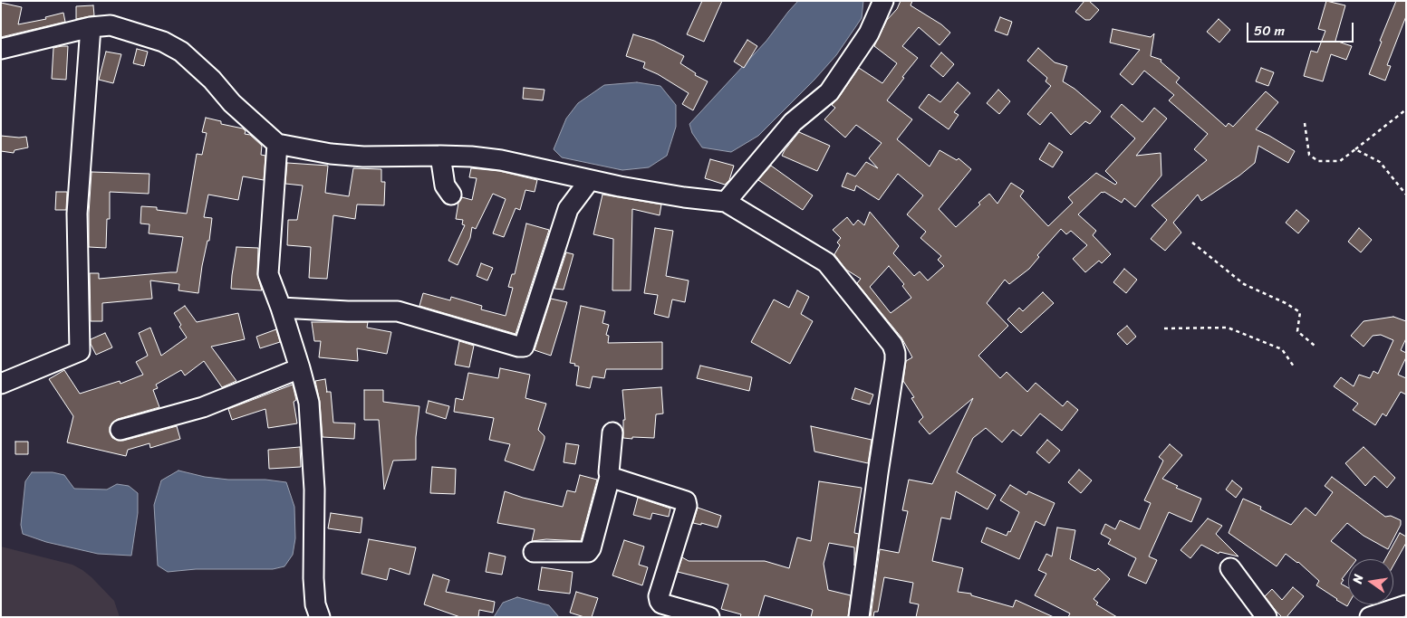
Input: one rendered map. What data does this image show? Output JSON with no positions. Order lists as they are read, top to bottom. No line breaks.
{"scale_bar":"50 m","north":"left"}
